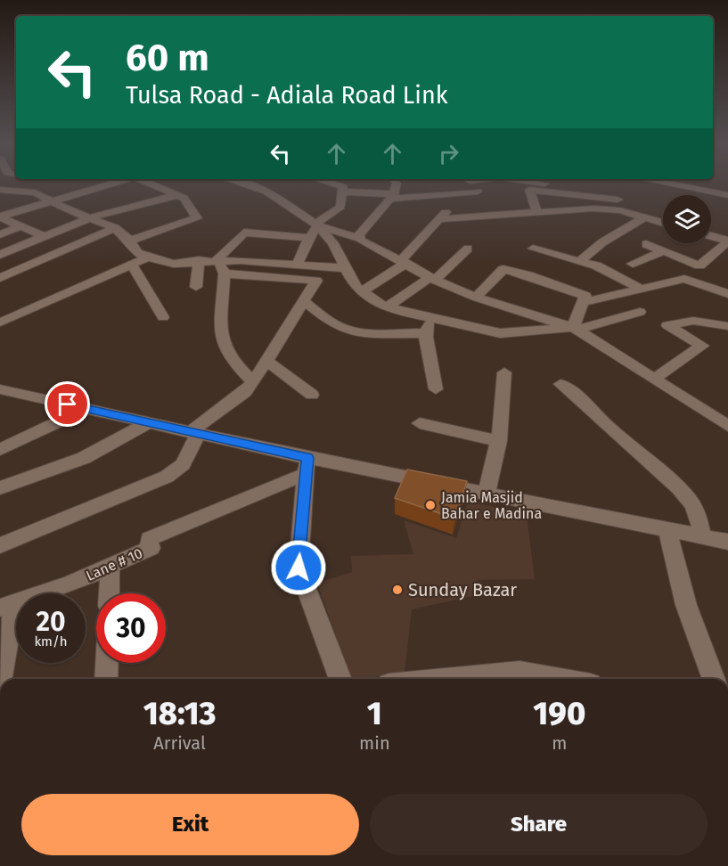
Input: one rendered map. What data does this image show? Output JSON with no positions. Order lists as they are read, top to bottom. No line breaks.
{"streets":{"street":["Lane # 10"]},"places":["Jamia Masjid Bahar e Madina","Sunday Bazar"],"page":{"turn":["60 m","Tulsa Road - Adiala Road Link"],"speed":"20 km/h","limit":"30","eta":["18:13","Arrival","1","min","190","m"],"buttons":["Exit","Share"]}}
